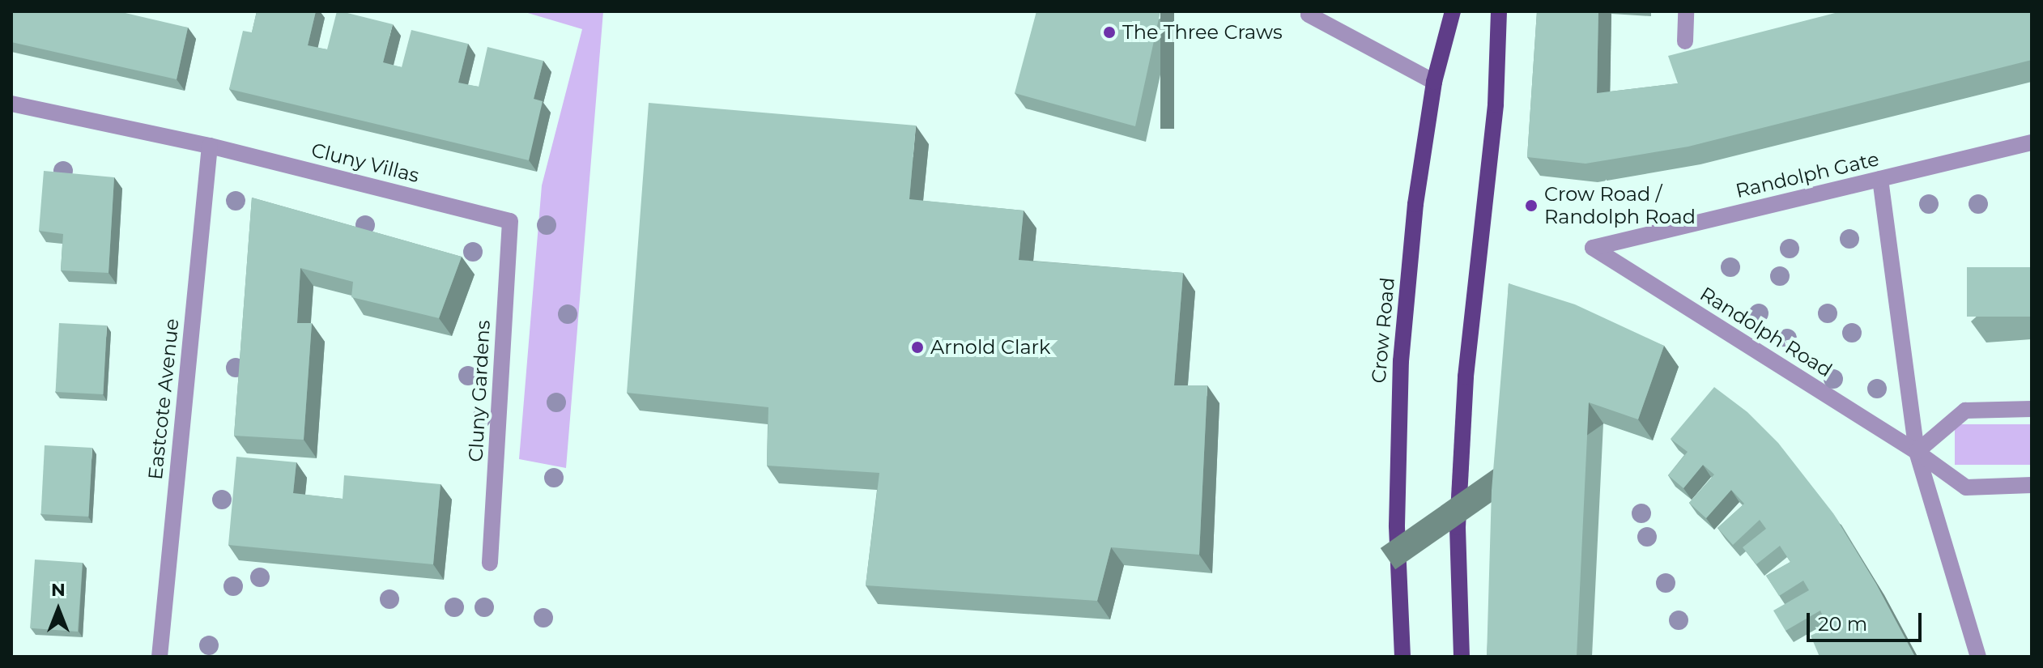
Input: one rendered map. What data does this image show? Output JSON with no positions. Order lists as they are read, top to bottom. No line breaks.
{"streets":{"main road":["Crow Road"],"street":["Cluny Villas","Randolph Gate","Randolph Road","Cluny Gardens","Eastcote Avenue"]},"crossings":[["Cluny Villas","Cluny Gardens"],["Cluny Villas","Eastcote Avenue"],["Randolph Gate","Randolph Road"]],"places":["The Three Craws","Crow Road / Randolph Road","Arnold Clark"],"scale_bar":"20 m","north":"top"}
